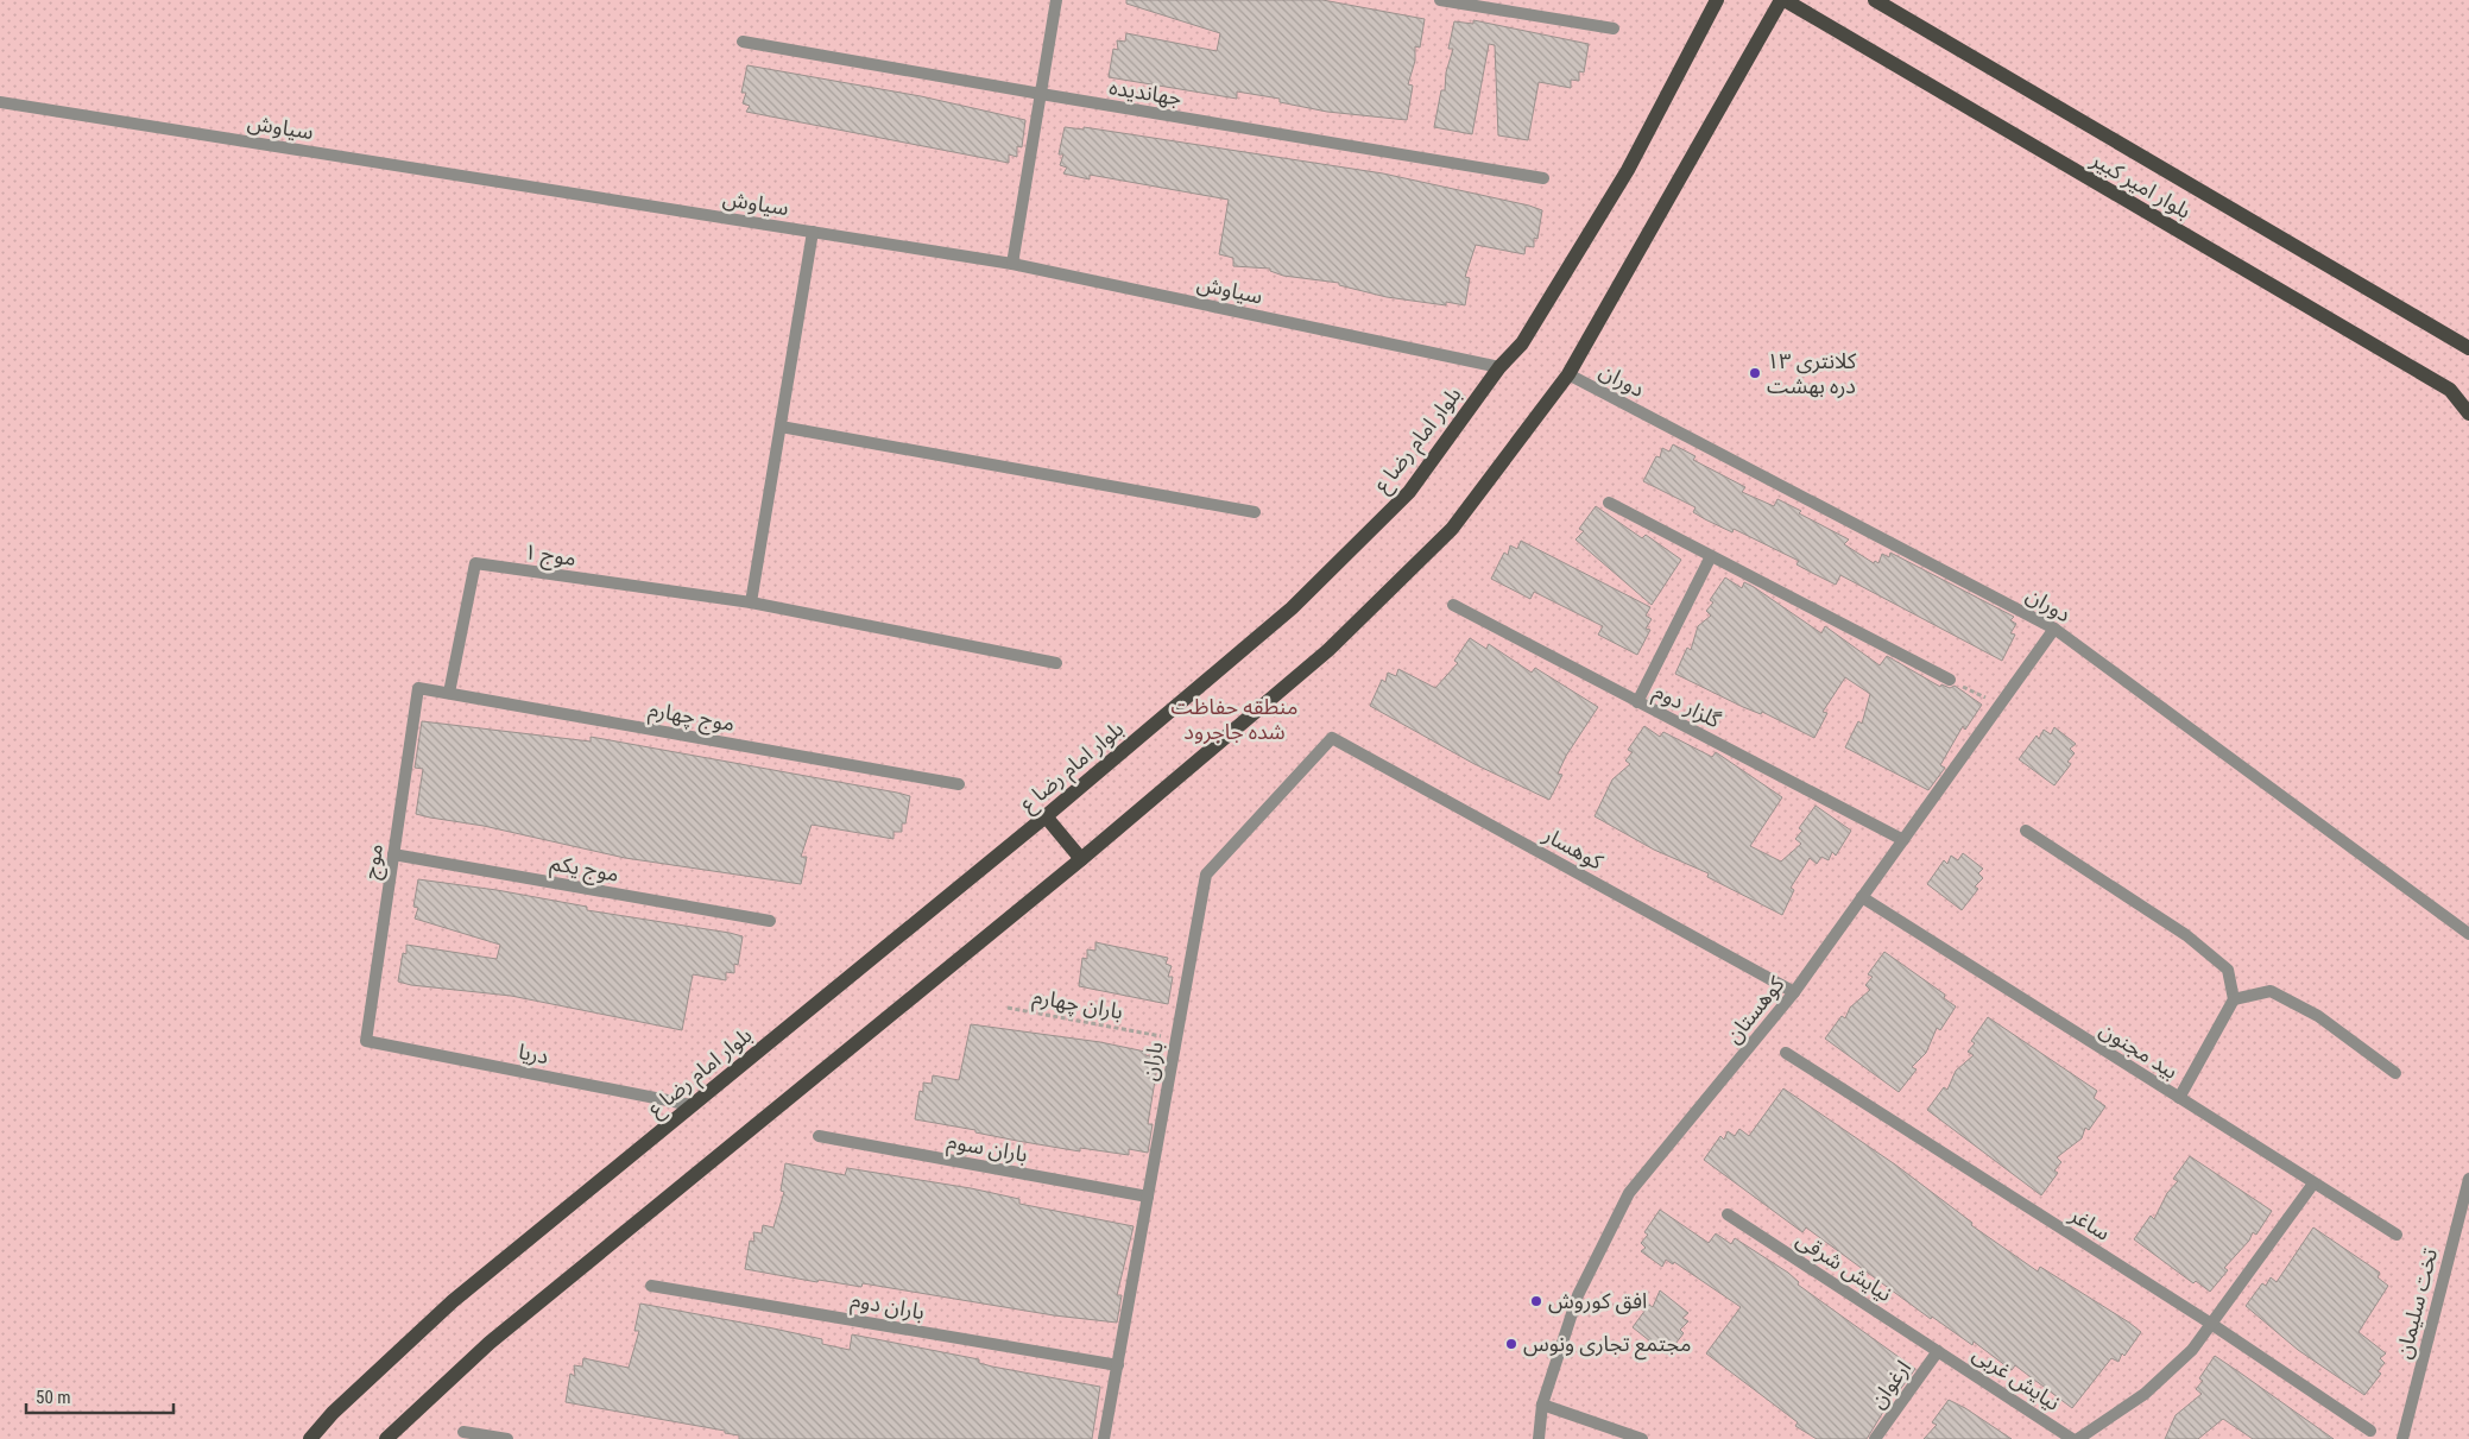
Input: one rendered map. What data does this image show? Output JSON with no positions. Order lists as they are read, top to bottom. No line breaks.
{"streets":{"main road":["بلوار امیر کبیر","بلوار امام رضا ع"],"street":["جهاندیده","سیاوش","دوران","موج ۱","گلزار دوم","موج چهارم","کوهسار","موج","موج یکم","کوهستان","بید مجنون","دریا","باران","باران سوم","ساغر","نیایش شرقی","تخت سلیمان","باران دوم","نیایش غربی","ارغوان"],"path":["باران چهارم"]},"crossings":[["سیاوش","بلوار امام رضا ع"],["دوران","کوهستان"],["بلوار امام رضا ع","دریا"],["موج ۱","موج چهارم"],["گلزار دوم","کوهستان"],["موج چهارم","موج"],["کوهسار","کوهستان"],["کوهسار","باران"],["موج","موج یکم"],["موج","دریا"],["باران چهارم","باران"],["کوهستان","بید مجنون"],["باران","باران سوم"],["باران","باران دوم"],["نیایش شرقی","نیایش غربی"],["نیایش شرقی","ارغوان"],["نیایش غربی","ارغوان"]],"parks":["منطقه حفاظت شده جاجرود"],"places":["کلانتری ۱۳ دره بهشت","افق کوروش","مجتمع تجاری ونوس"],"scale_bar":"50 m"}
